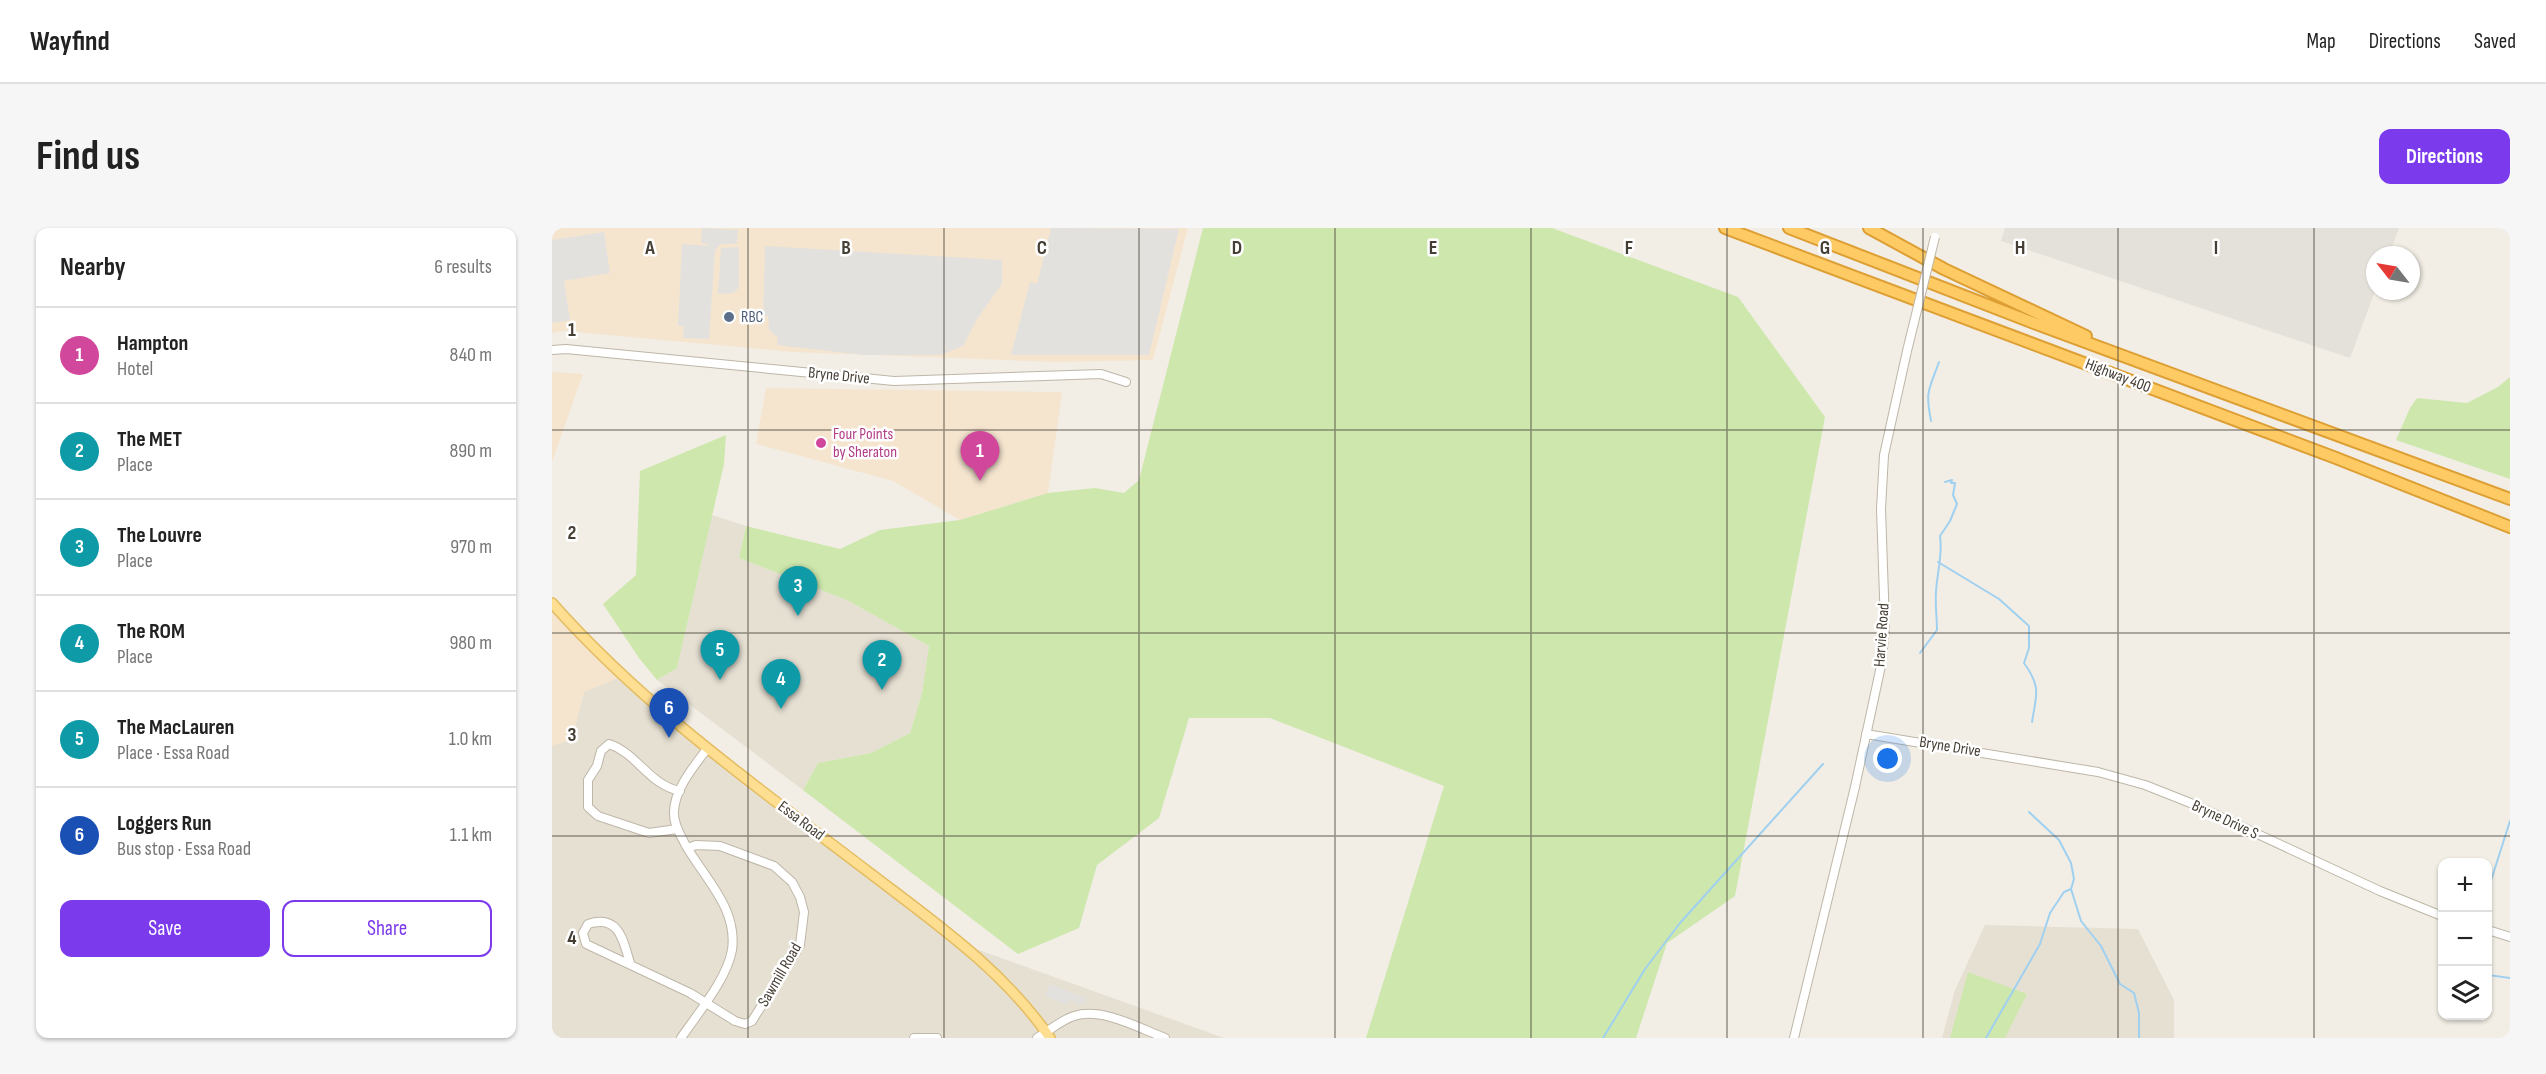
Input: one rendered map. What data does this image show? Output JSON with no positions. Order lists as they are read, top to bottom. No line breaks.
{"streets":{"highway":["Highway 400"],"main road":["Essa Road"],"street":["Bryne Drive","Harvie Road","Bryne Drive S","Sawmill Road"]},"crossings":[["Bryne Drive","Harvie Road"],["Bryne Drive","Bryne Drive S"]],"places":["RBC","Four Points by Sheraton"],"north":"top left","page":{"header":"Wayfind","nav":["Map","Directions","Saved"],"buttons":["Directions",["Save","Share"]],"title":"Find us","heading":["Nearby","6 results"],"list":[{"mark":"1","name":"Hampton","note":"Hotel","value":"840 m"},{"mark":"2","name":"The MET","note":"Place","value":"890 m"},{"mark":"3","name":"The Louvre","note":"Place","value":"970 m"},{"mark":"4","name":"The ROM","note":"Place","value":"980 m"},{"mark":"5","name":"The MacLauren","note":"Place · Essa Road","value":"1.0 km"},{"mark":"6","name":"Loggers Run","note":"Bus stop · Essa Road","value":"1.1 km"}],"pins":["1","3","5","2","4","6"],"map_buttons":["+","−"]},"grid":{"columns":["A","B","C","D","E","F","G","H","I"],"rows":["1","2","3","4"]}}
